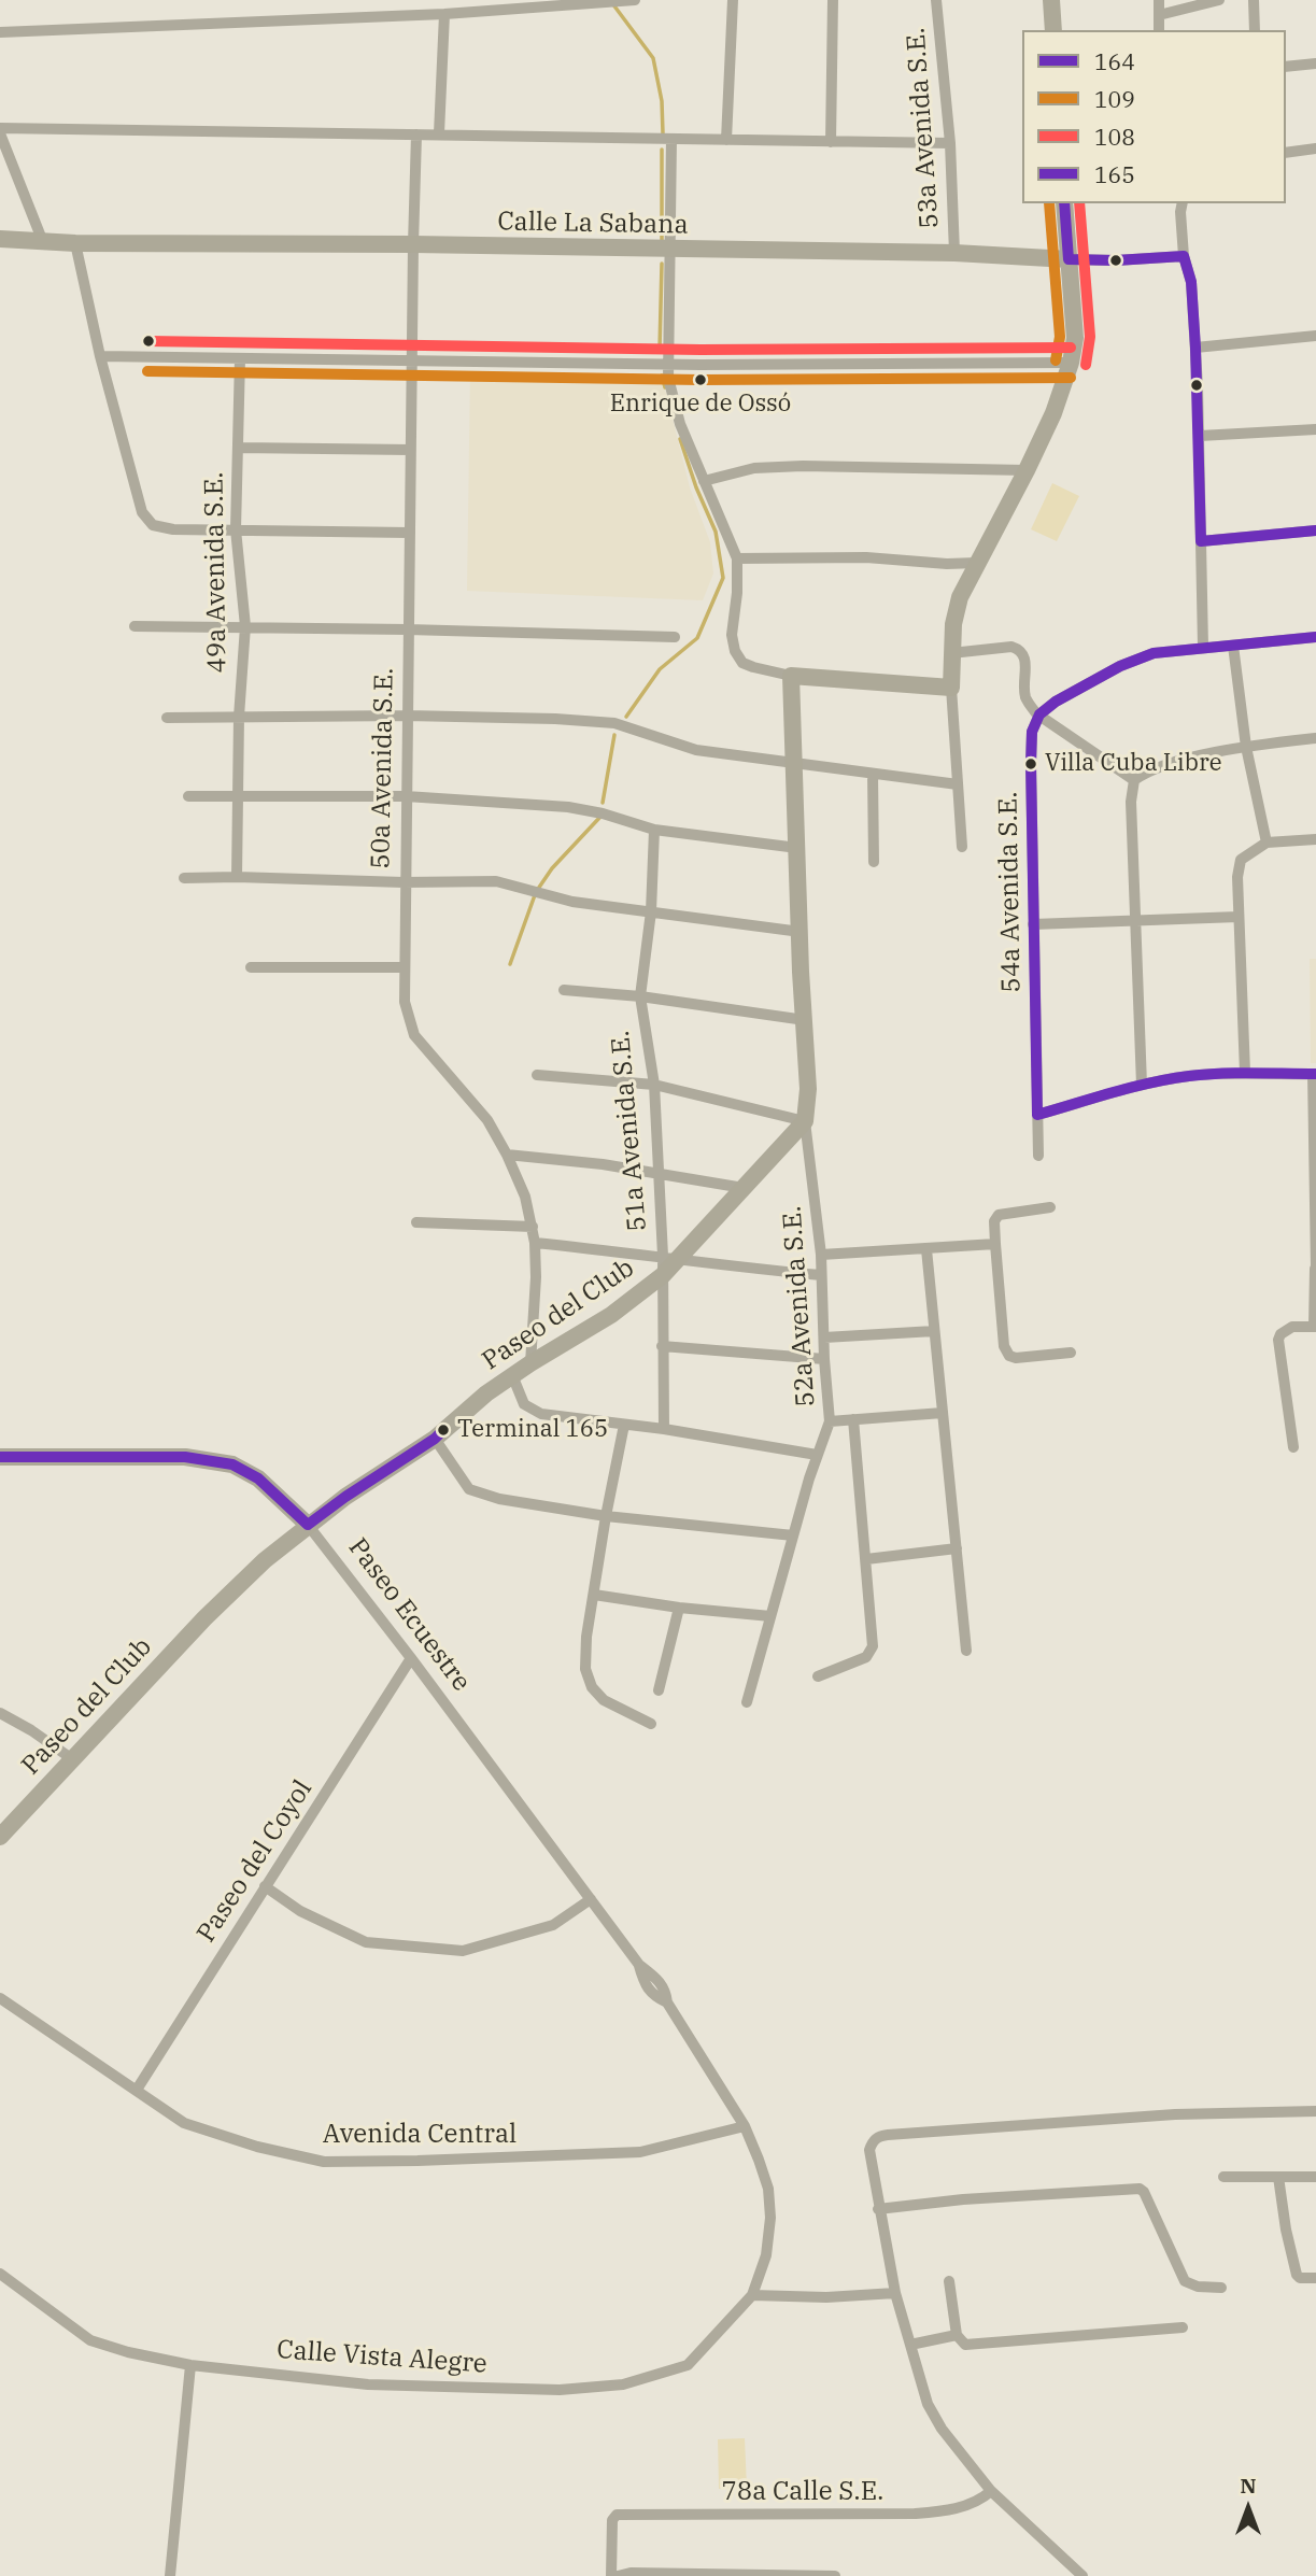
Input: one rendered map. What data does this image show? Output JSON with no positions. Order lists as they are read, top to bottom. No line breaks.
{"streets":{"street":["53a Avenida S.E.","Calle La Sabana","49a Avenida S.E.","50a Avenida S.E.","54a Avenida S.E.","51a Avenida S.E.","52a Avenida S.E.","Paseo del Club","Paseo Ecuestre","Paseo del Coyol","Avenida Central","Calle Vista Alegre","78a Calle S.E."]},"crossings":[["53a Avenida S.E.","Calle La Sabana"],["Calle La Sabana","50a Avenida S.E."],["50a Avenida S.E.","Paseo del Club"],["51a Avenida S.E.","Paseo del Club"],["52a Avenida S.E.","Paseo del Club"],["Paseo del Club","Paseo Ecuestre"],["Paseo Ecuestre","Paseo del Coyol"],["Paseo Ecuestre","Avenida Central"],["Paseo Ecuestre","Calle Vista Alegre"],["Paseo del Coyol","Avenida Central"]],"places":["Enrique de Ossó","Villa Cuba Libre","Terminal 165"],"lines":["transit line 164","transit line 109","transit line 108","transit line 165"],"legend":["164","109","108","165"],"north":"top"}
